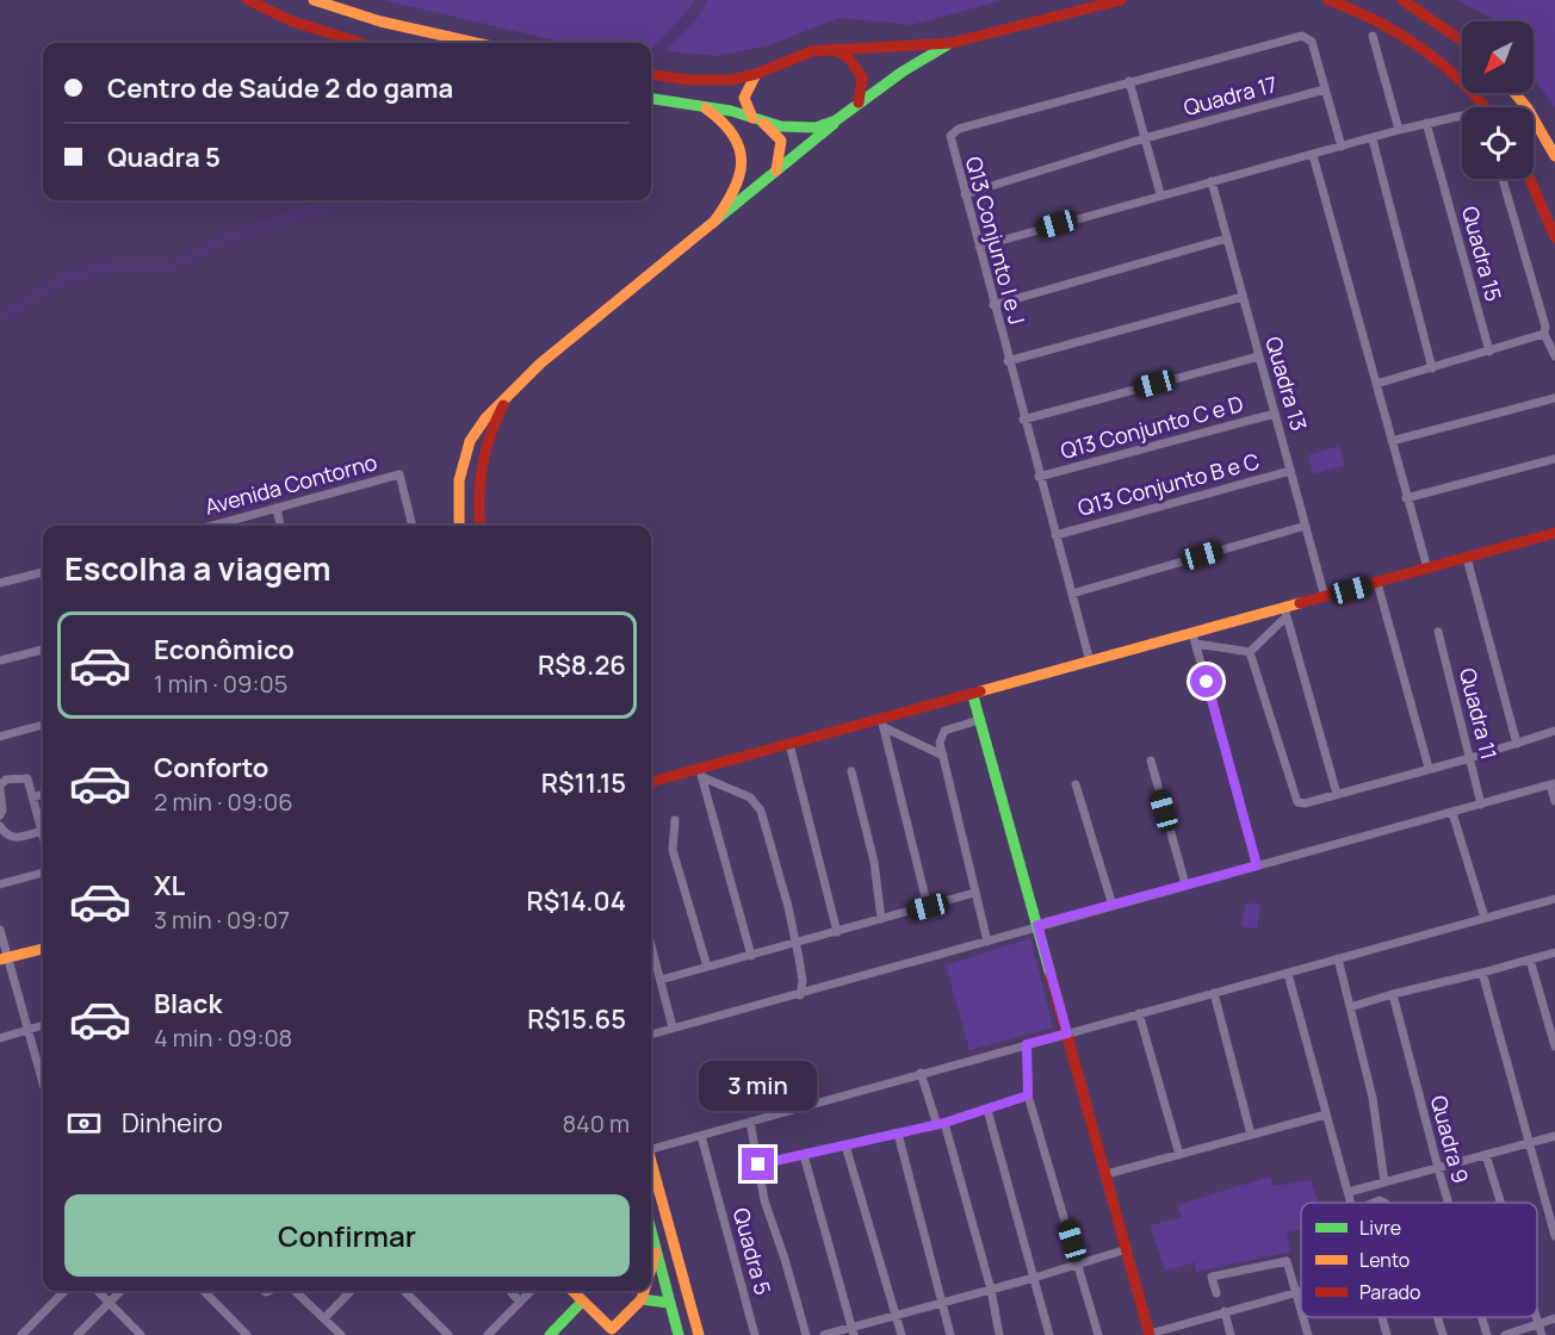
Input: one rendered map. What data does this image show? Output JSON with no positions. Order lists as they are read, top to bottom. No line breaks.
{"streets":{"street":["Quadra 17","Q13 Conjunto I e J","Quadra 15","Quadra 13","Q13 Conjunto C e D","Avenida Contorno","Q13 Conjunto B e C","Quadra 11","Quadra 9","Quadra 5"]},"crossings":[["Quadra 17","Q13 Conjunto I e J"],["Q13 Conjunto I e J","Q13 Conjunto C e D"],["Q13 Conjunto I e J","Q13 Conjunto B e C"],["Quadra 13","Q13 Conjunto C e D"],["Quadra 13","Q13 Conjunto B e C"]],"legend":["Livre","Lento","Parado"],"north":"bottom left","page":{"banner":["Centro de Saúde 2 do gama","Quadra 5"],"heading":"Escolha a viagem","list":[{"name":"Econômico","note":"1 min · 09:05","value":"R$8.26"},{"name":"Conforto","note":"2 min · 09:06","value":"R$11.15"},{"name":"XL","note":"3 min · 09:07","value":"R$14.04"},{"name":"Black","note":"4 min · 09:08","value":"R$15.65"}],"bubble":"3 min","pay":["Dinheiro","840 m"],"buttons":"Confirmar"}}
